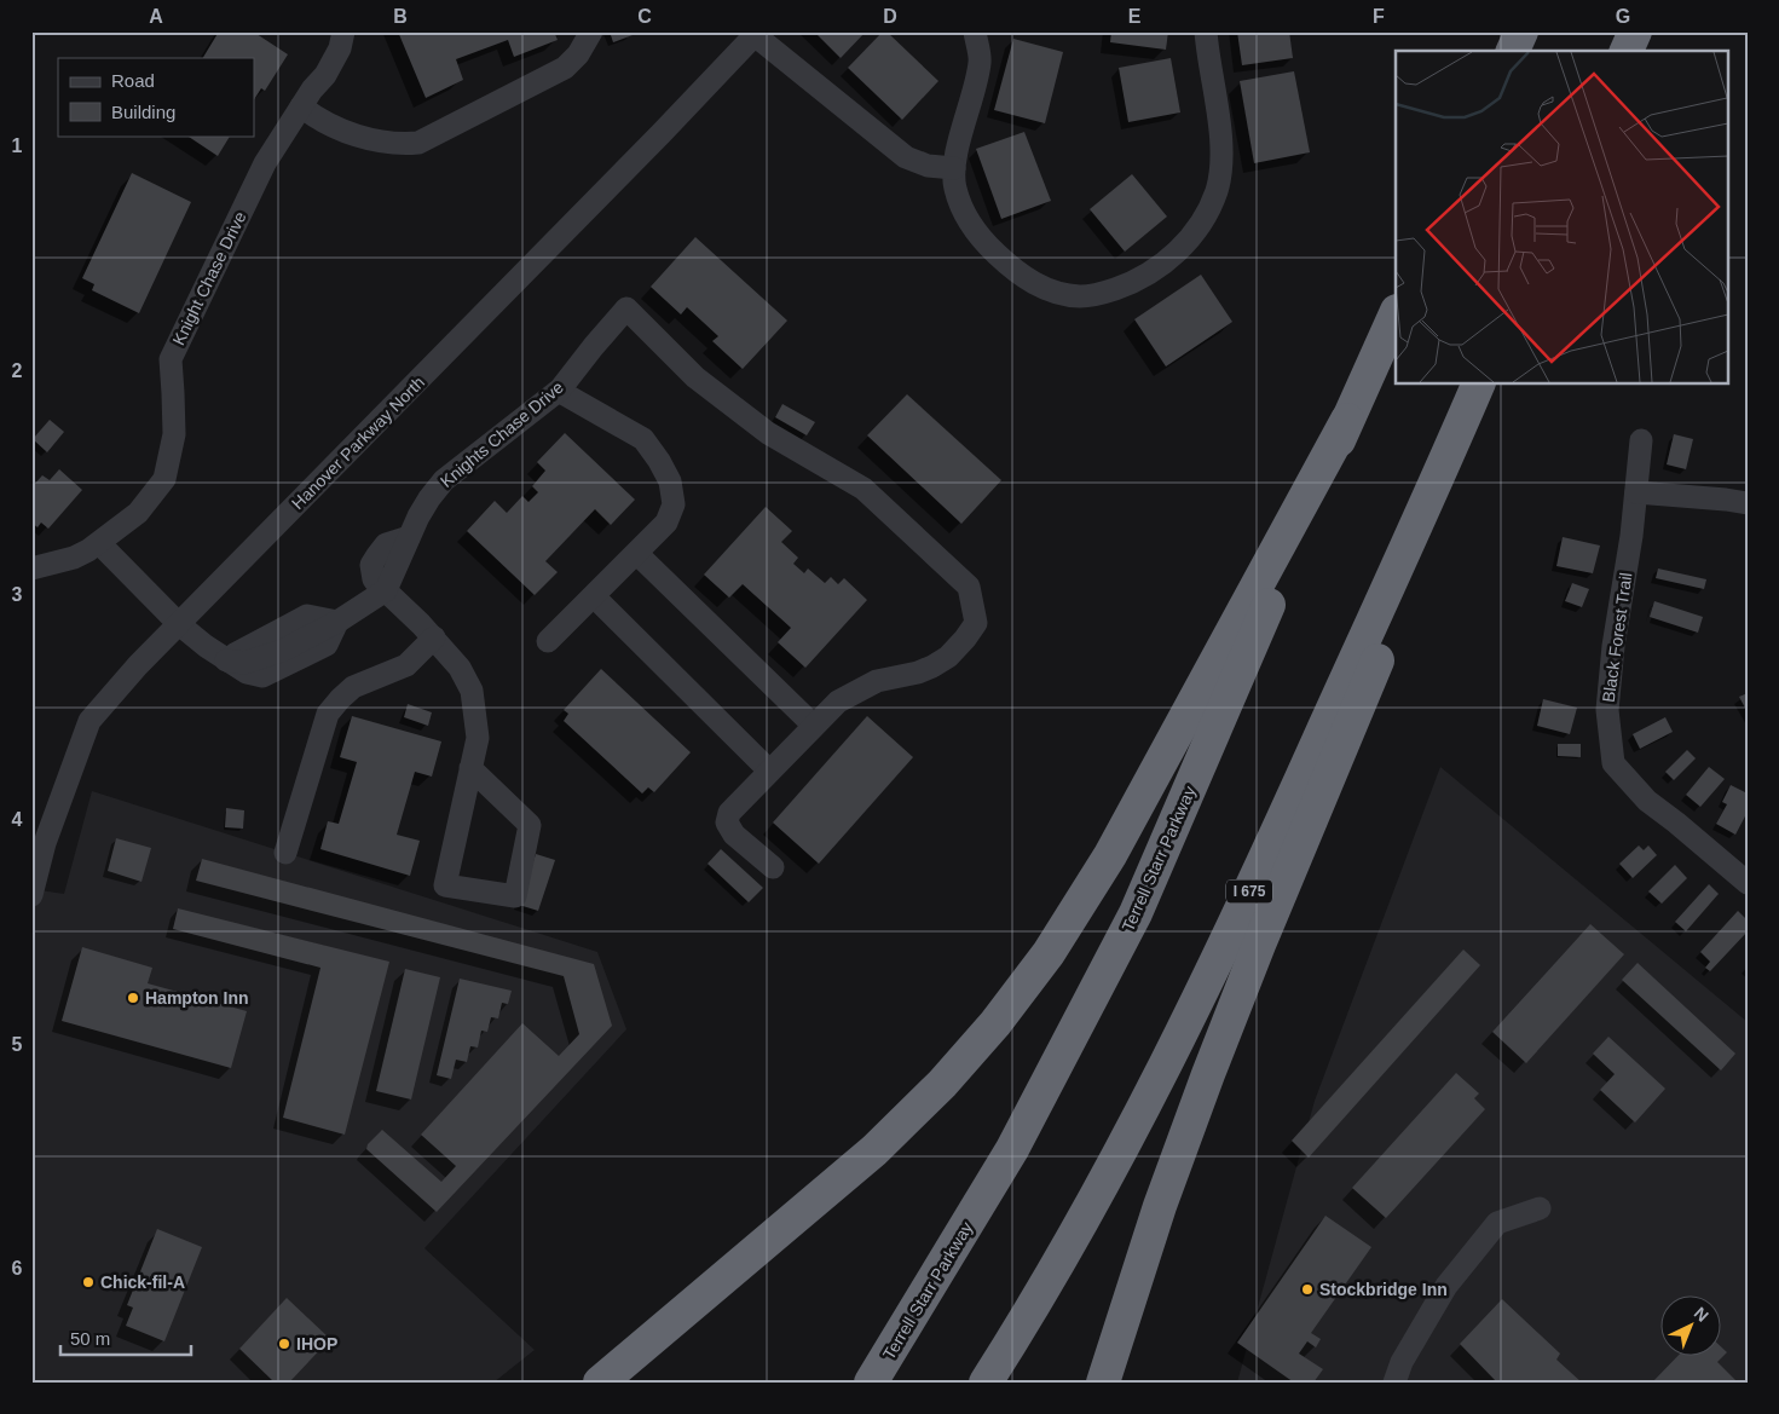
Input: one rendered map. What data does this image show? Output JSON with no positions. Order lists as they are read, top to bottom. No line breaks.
{"streets":{"highway":["Terrell Starr Parkway","I 675"],"street":["Knight Chase Drive","Knights Chase Drive","Hanover Parkway North","Black Forest Trail"]},"places":["Hampton Inn","Chick-fil-A","Stockbridge Inn","IHOP"],"legend":["Road","Building"],"scale_bar":"50 m","north":"top right","grid":{"columns":["A","B","C","D","E","F","G"],"rows":["1","2","3","4","5","6"]}}
